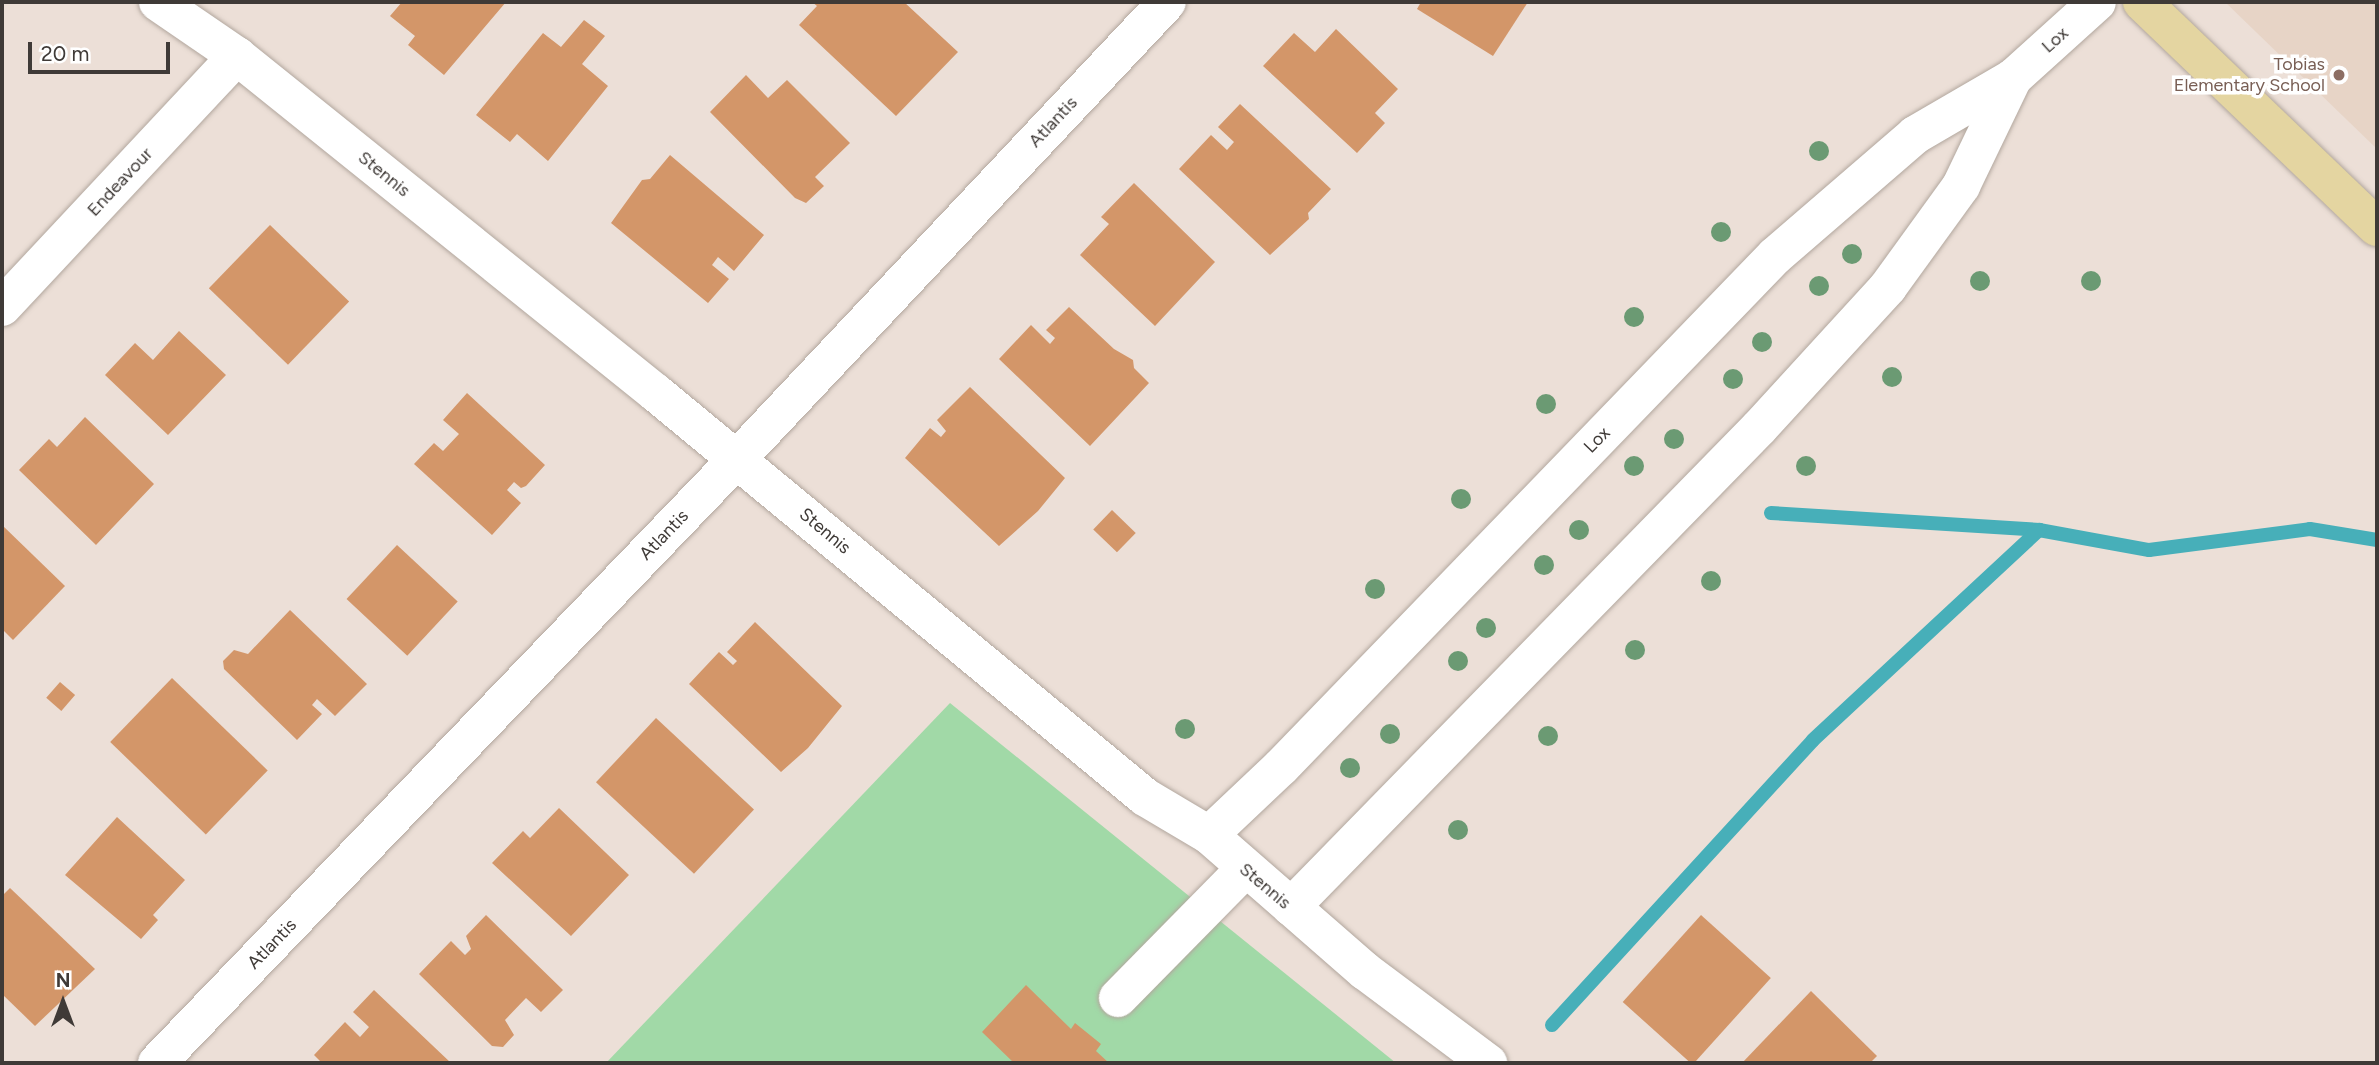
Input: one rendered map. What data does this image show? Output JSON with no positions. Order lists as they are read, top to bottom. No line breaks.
{"streets":{"street":["Lox","Atlantis","Stennis","Endeavour"]},"crossings":[["Lox","Stennis"],["Atlantis","Stennis"],["Stennis","Endeavour"]],"places":["Tobias Elementary School"],"scale_bar":"20 m","north":"top"}
